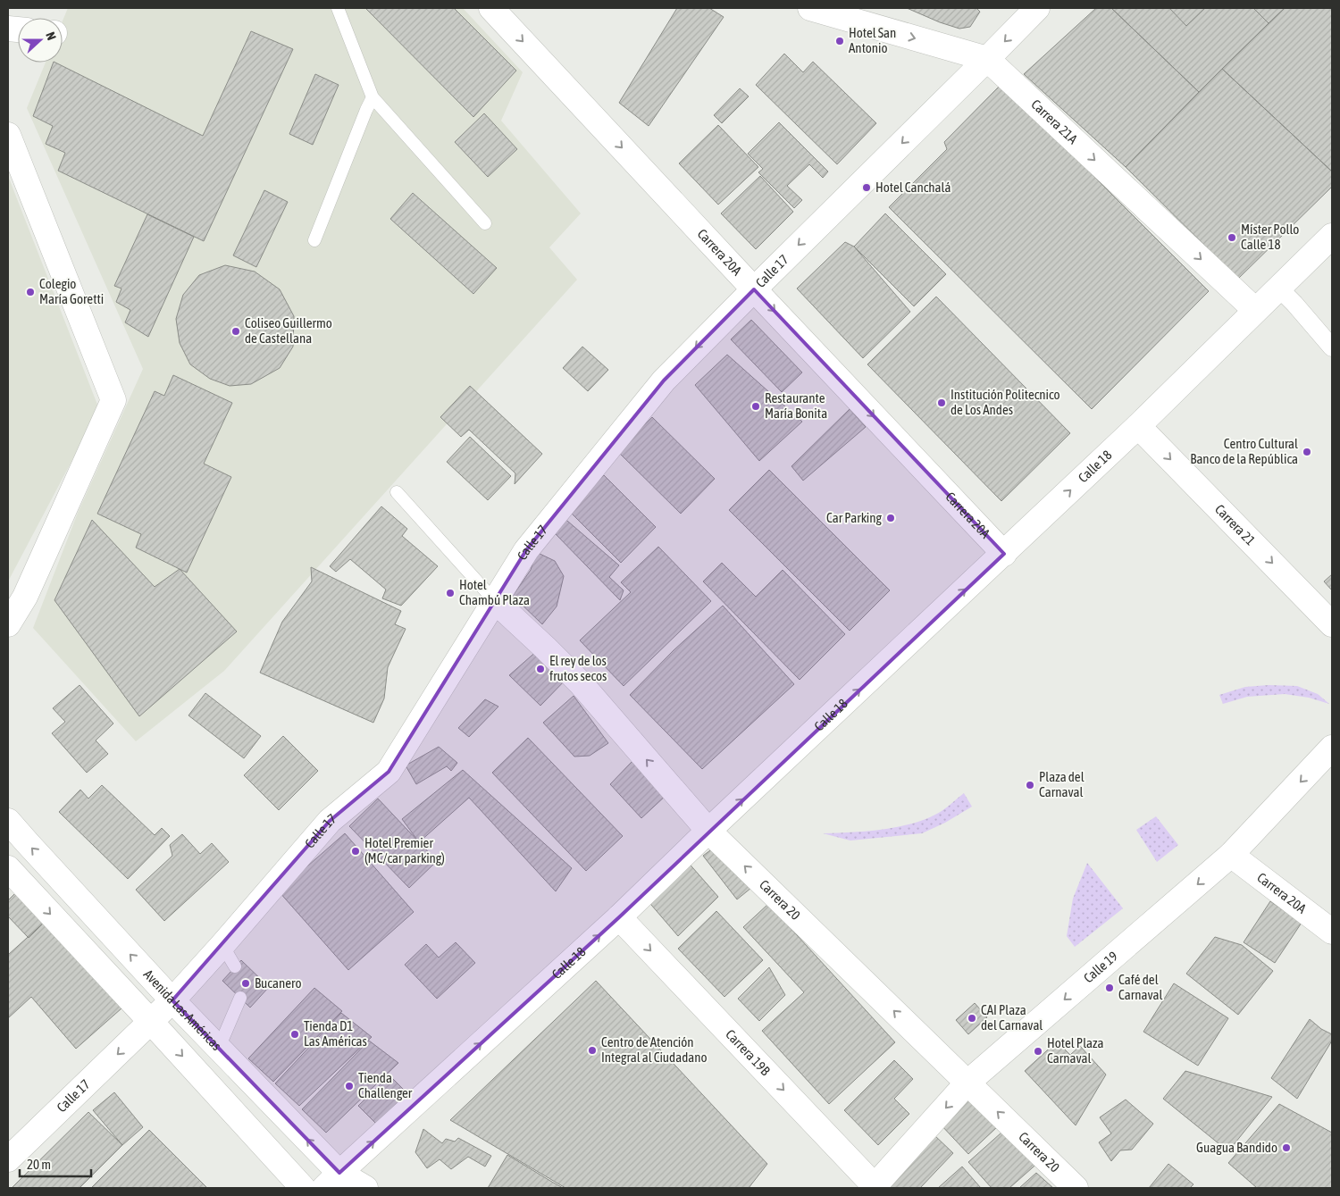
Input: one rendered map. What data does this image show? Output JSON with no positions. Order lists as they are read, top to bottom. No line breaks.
{"streets":{"street":["Carrera 21A","Carrera 20A","Calle 17","Calle 18","Carrera 21","Carrera 20","Calle 19","Avenida Las Américas","Carrera 19B"]},"crossings":[["Carrera 21A","Calle 17"],["Carrera 21A","Calle 18"],["Carrera 20A","Calle 17"],["Carrera 20A","Calle 18"],["Carrera 20A","Calle 19"],["Calle 17","Carrera 20"],["Calle 17","Avenida Las Américas"],["Calle 18","Carrera 21"],["Calle 18","Carrera 20"],["Calle 18","Avenida Las Américas"],["Calle 18","Carrera 19B"],["Carrera 20","Calle 19"],["Calle 19","Carrera 19B"]],"one_way":["Carrera 21A","Carrera 20A","Calle 17","Calle 18","Carrera 21","Carrera 20","Calle 19","Carrera 19B"],"places":["Hotel San Antonio","Hotel Canchalá","Míster Pollo Calle 18","Colegio María Goretti","Coliseo Guillermo de Castellana","Institución Politecnico de Los Andes","Restaurante María Bonita","Centro Cultural Banco de la República","Car Parking","Hotel Chambú Plaza","El rey de los frutos secos","Plaza del Carnaval","Hotel Premier (MC/car parking)","Bucanero","Café del Carnaval","CAI Plaza del Carnaval","Tienda D1 Las Américas","Centro de Atención Integral al Ciudadano","Hotel Plaza Carnaval","Tienda Challenger","Guagua Bandido"],"scale_bar":"20 m","north":"right"}
